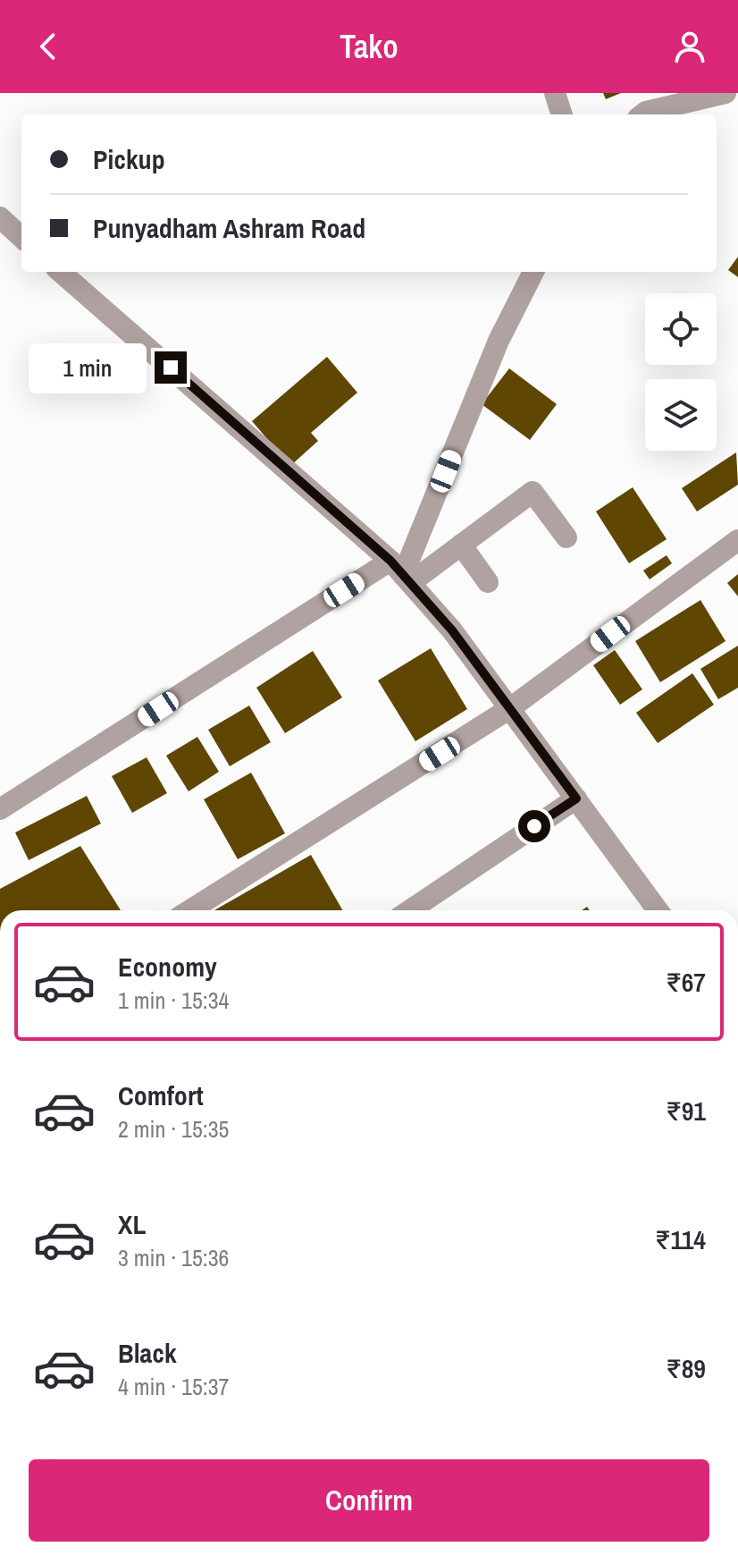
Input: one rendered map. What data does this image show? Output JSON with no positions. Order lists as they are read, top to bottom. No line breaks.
{"page":{"header":"Tako","banner":["Pickup","Punyadham Ashram Road"],"bubble":"1 min","list":[{"name":"Economy","note":"1 min · 15:34","value":"₹67"},{"name":"Comfort","note":"2 min · 15:35","value":"₹91"},{"name":"XL","note":"3 min · 15:36","value":"₹114"},{"name":"Black","note":"4 min · 15:37","value":"₹89"}],"buttons":"Confirm"}}
